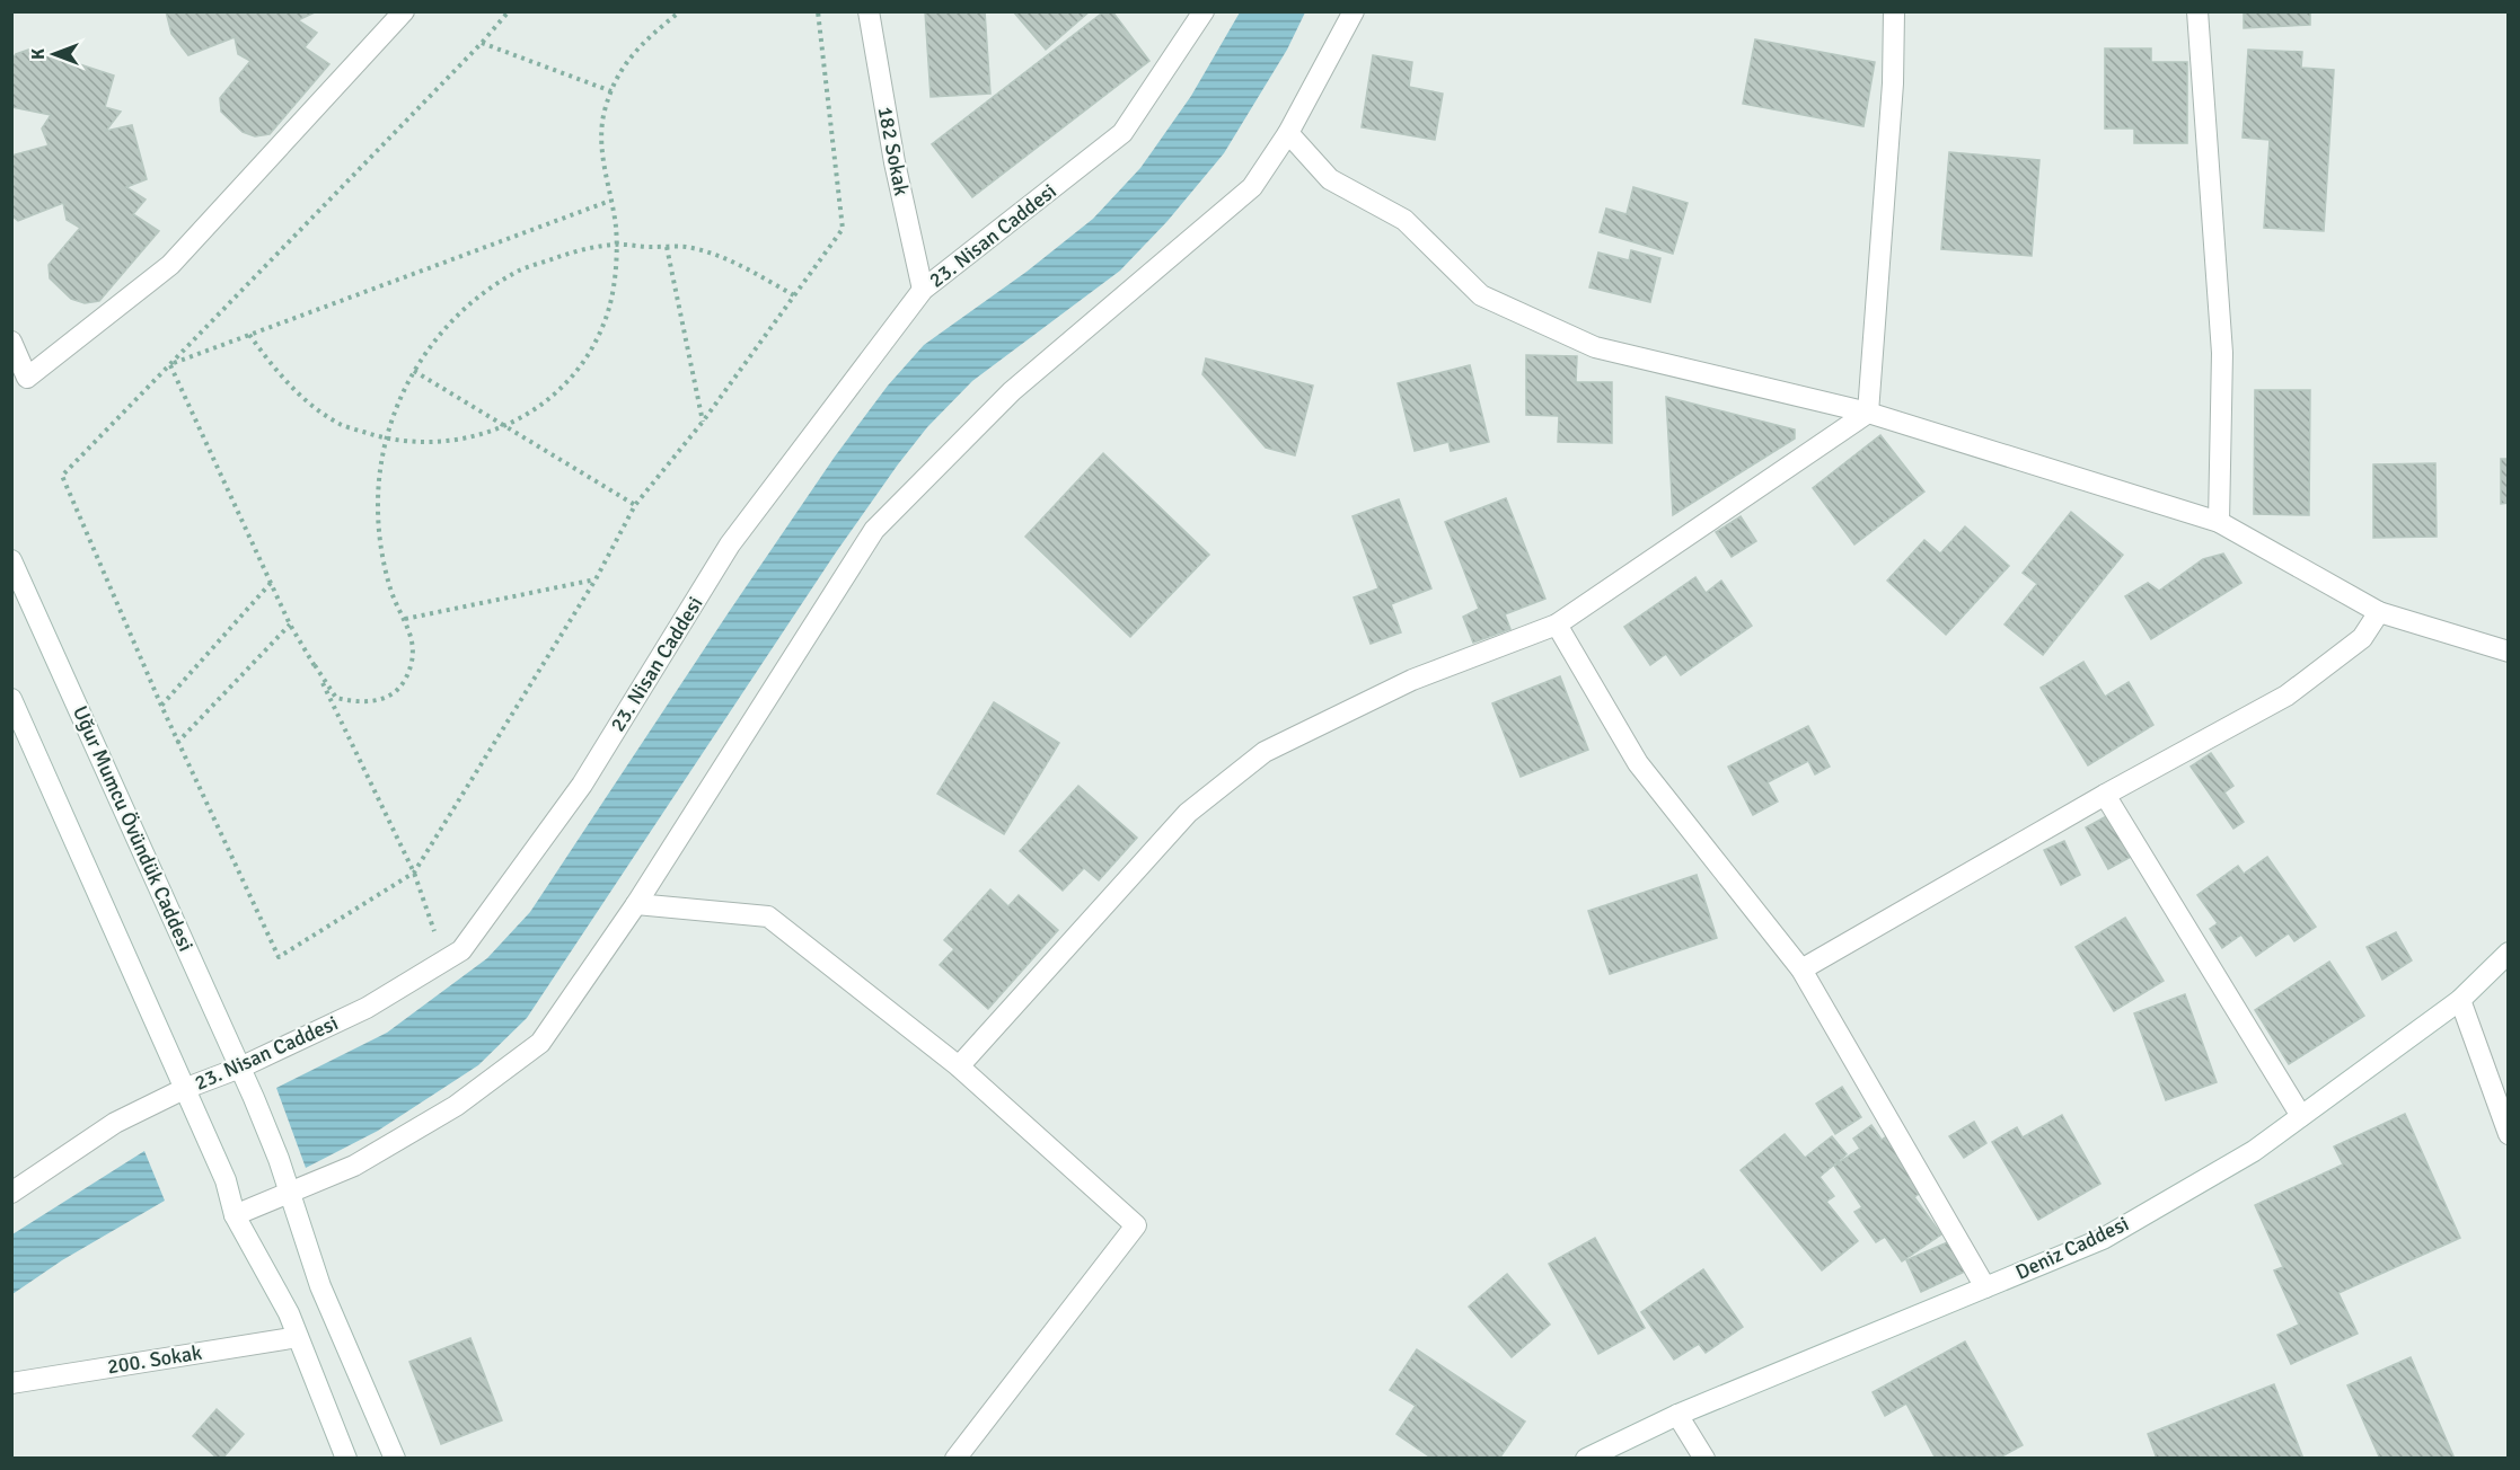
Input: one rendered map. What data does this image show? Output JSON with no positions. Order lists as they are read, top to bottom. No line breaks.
{"streets":{"street":["182 Sokak","23. Nisan Caddesi","Uğur Mumcu Övündük Caddesi","Deniz Caddesi","200. Sokak"]},"crossings":[["182 Sokak","23. Nisan Caddesi"],["23. Nisan Caddesi","Uğur Mumcu Övündük Caddesi"]],"north":"left"}
